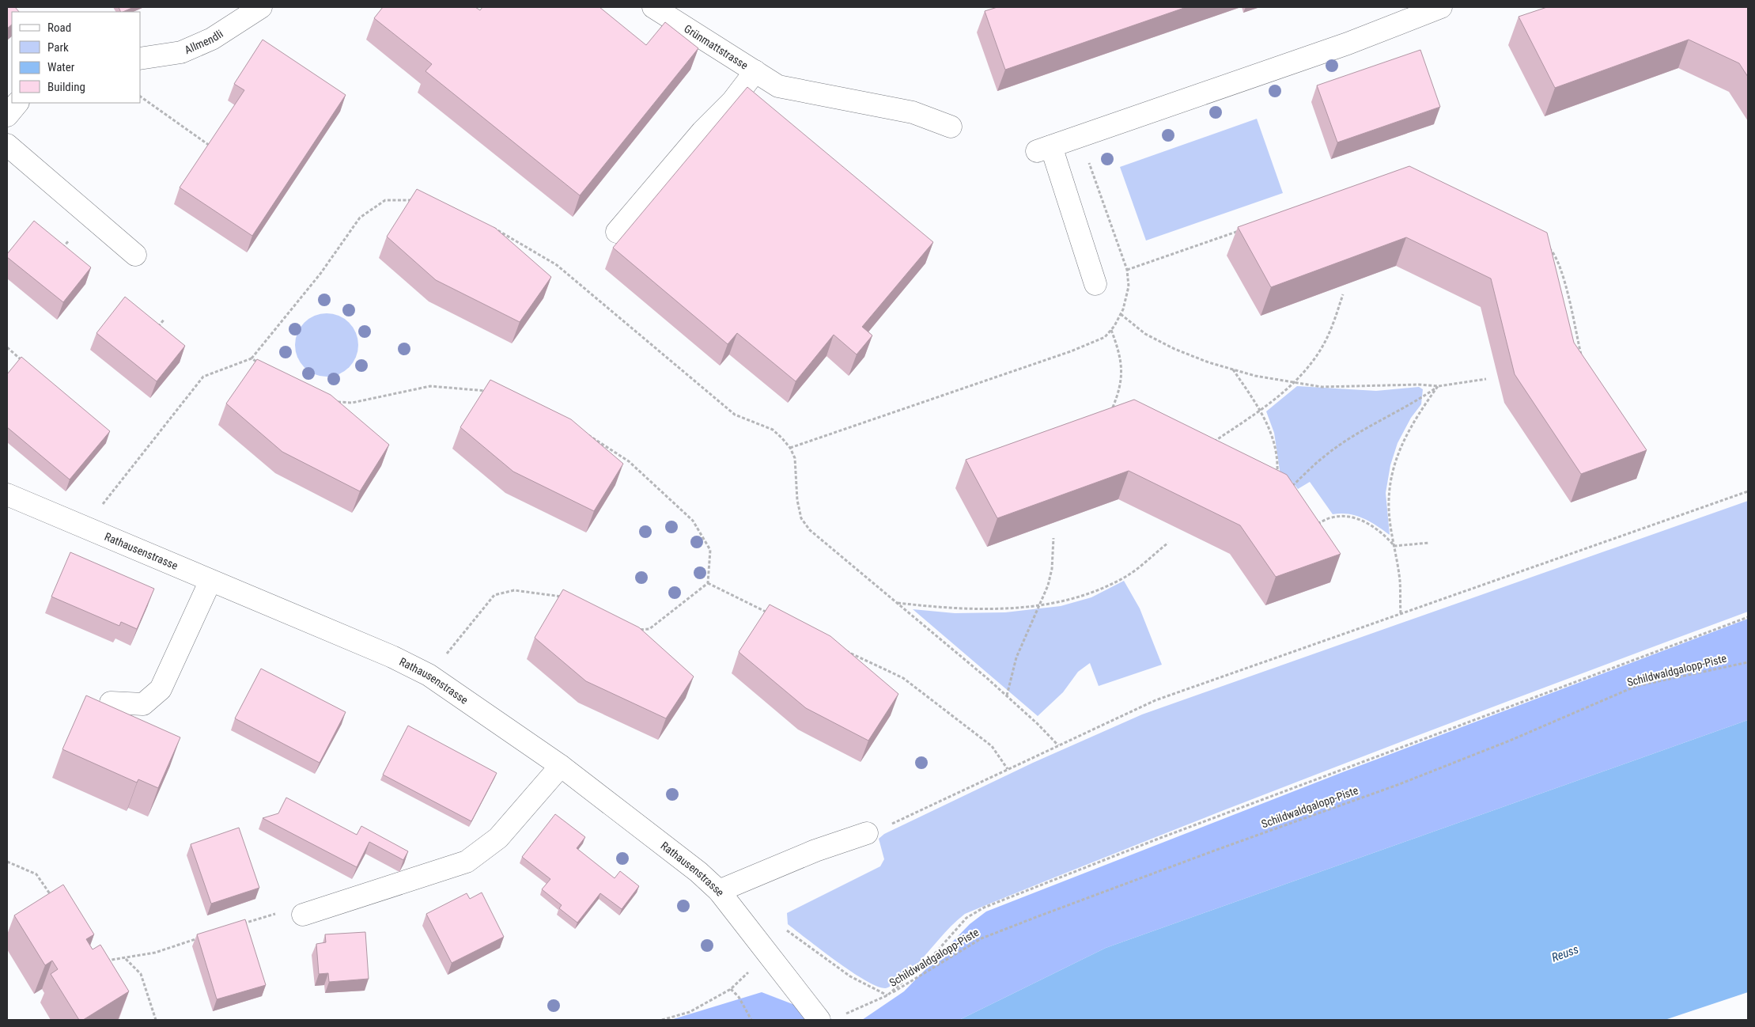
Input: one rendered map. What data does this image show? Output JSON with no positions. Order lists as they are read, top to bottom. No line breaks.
{"streets":{"street":["Allmendli","Grünmattstrasse","Rathausenstrasse"],"path":["Schildwaldgalopp-Piste"]},"water":["Reuss"],"legend":["Road","Park","Water","Building"]}
